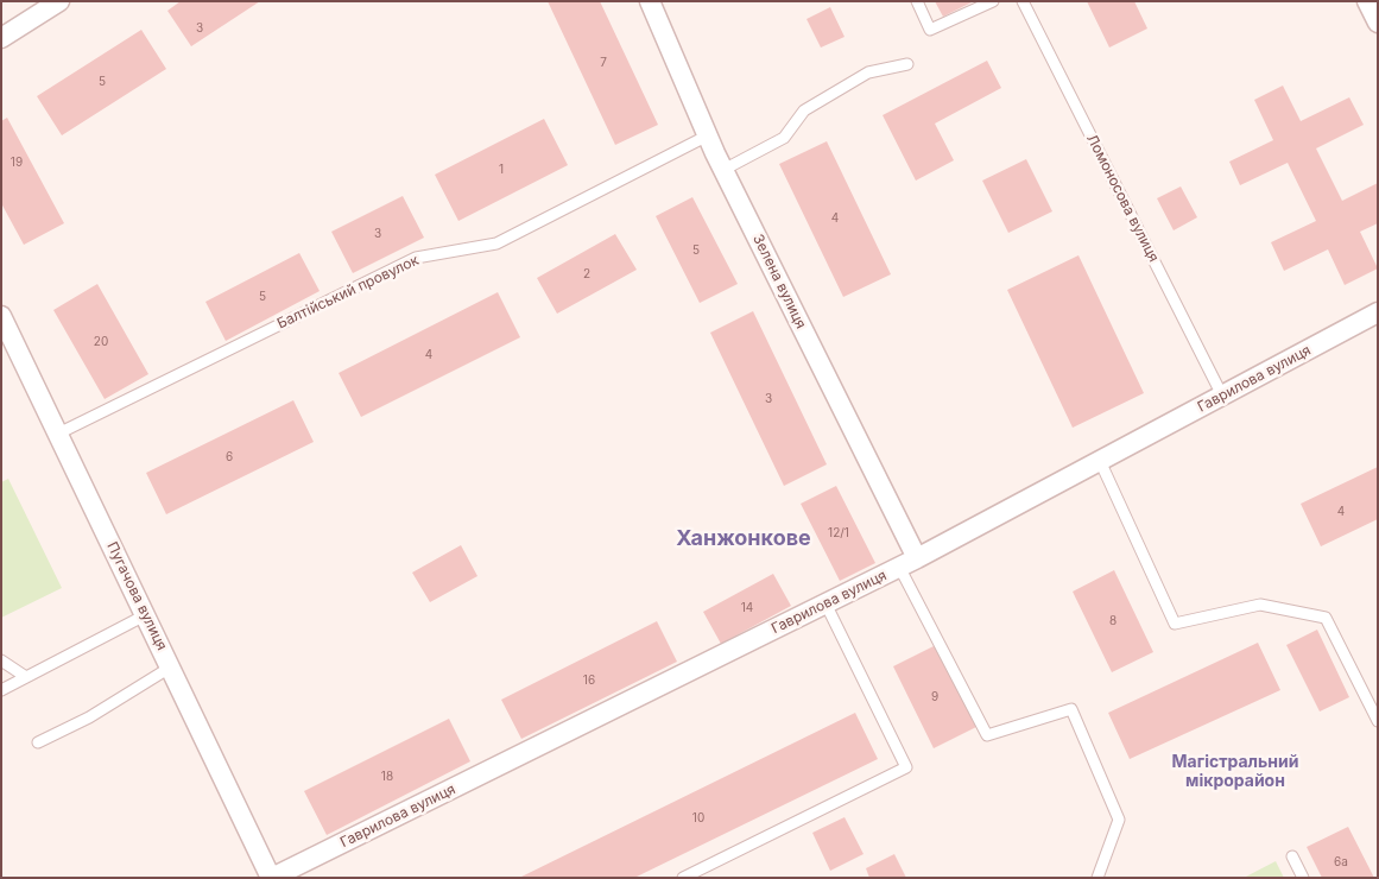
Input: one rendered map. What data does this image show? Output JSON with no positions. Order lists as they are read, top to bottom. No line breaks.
{"streets":{"street":["Зелена вулиця","Гаврилова вулиця","Пугачова вулиця"],"lane":["Ломоносова вулиця","Балтійський провулок"]},"crossings":[["Ломоносова вулиця","Гаврилова вулиця"],["Зелена вулиця","Балтійський провулок"],["Зелена вулиця","Гаврилова вулиця"],["Балтійський провулок","Пугачова вулиця"],["Гаврилова вулиця","Пугачова вулиця"]],"districts":["Ханжонкове","Магістральний мікрорайон"],"house_numbers":["3","7","5","19","1","4","3","5","2","5","20","4","3","6","4","12/1","14","8","16","9","18","10","6а"]}
